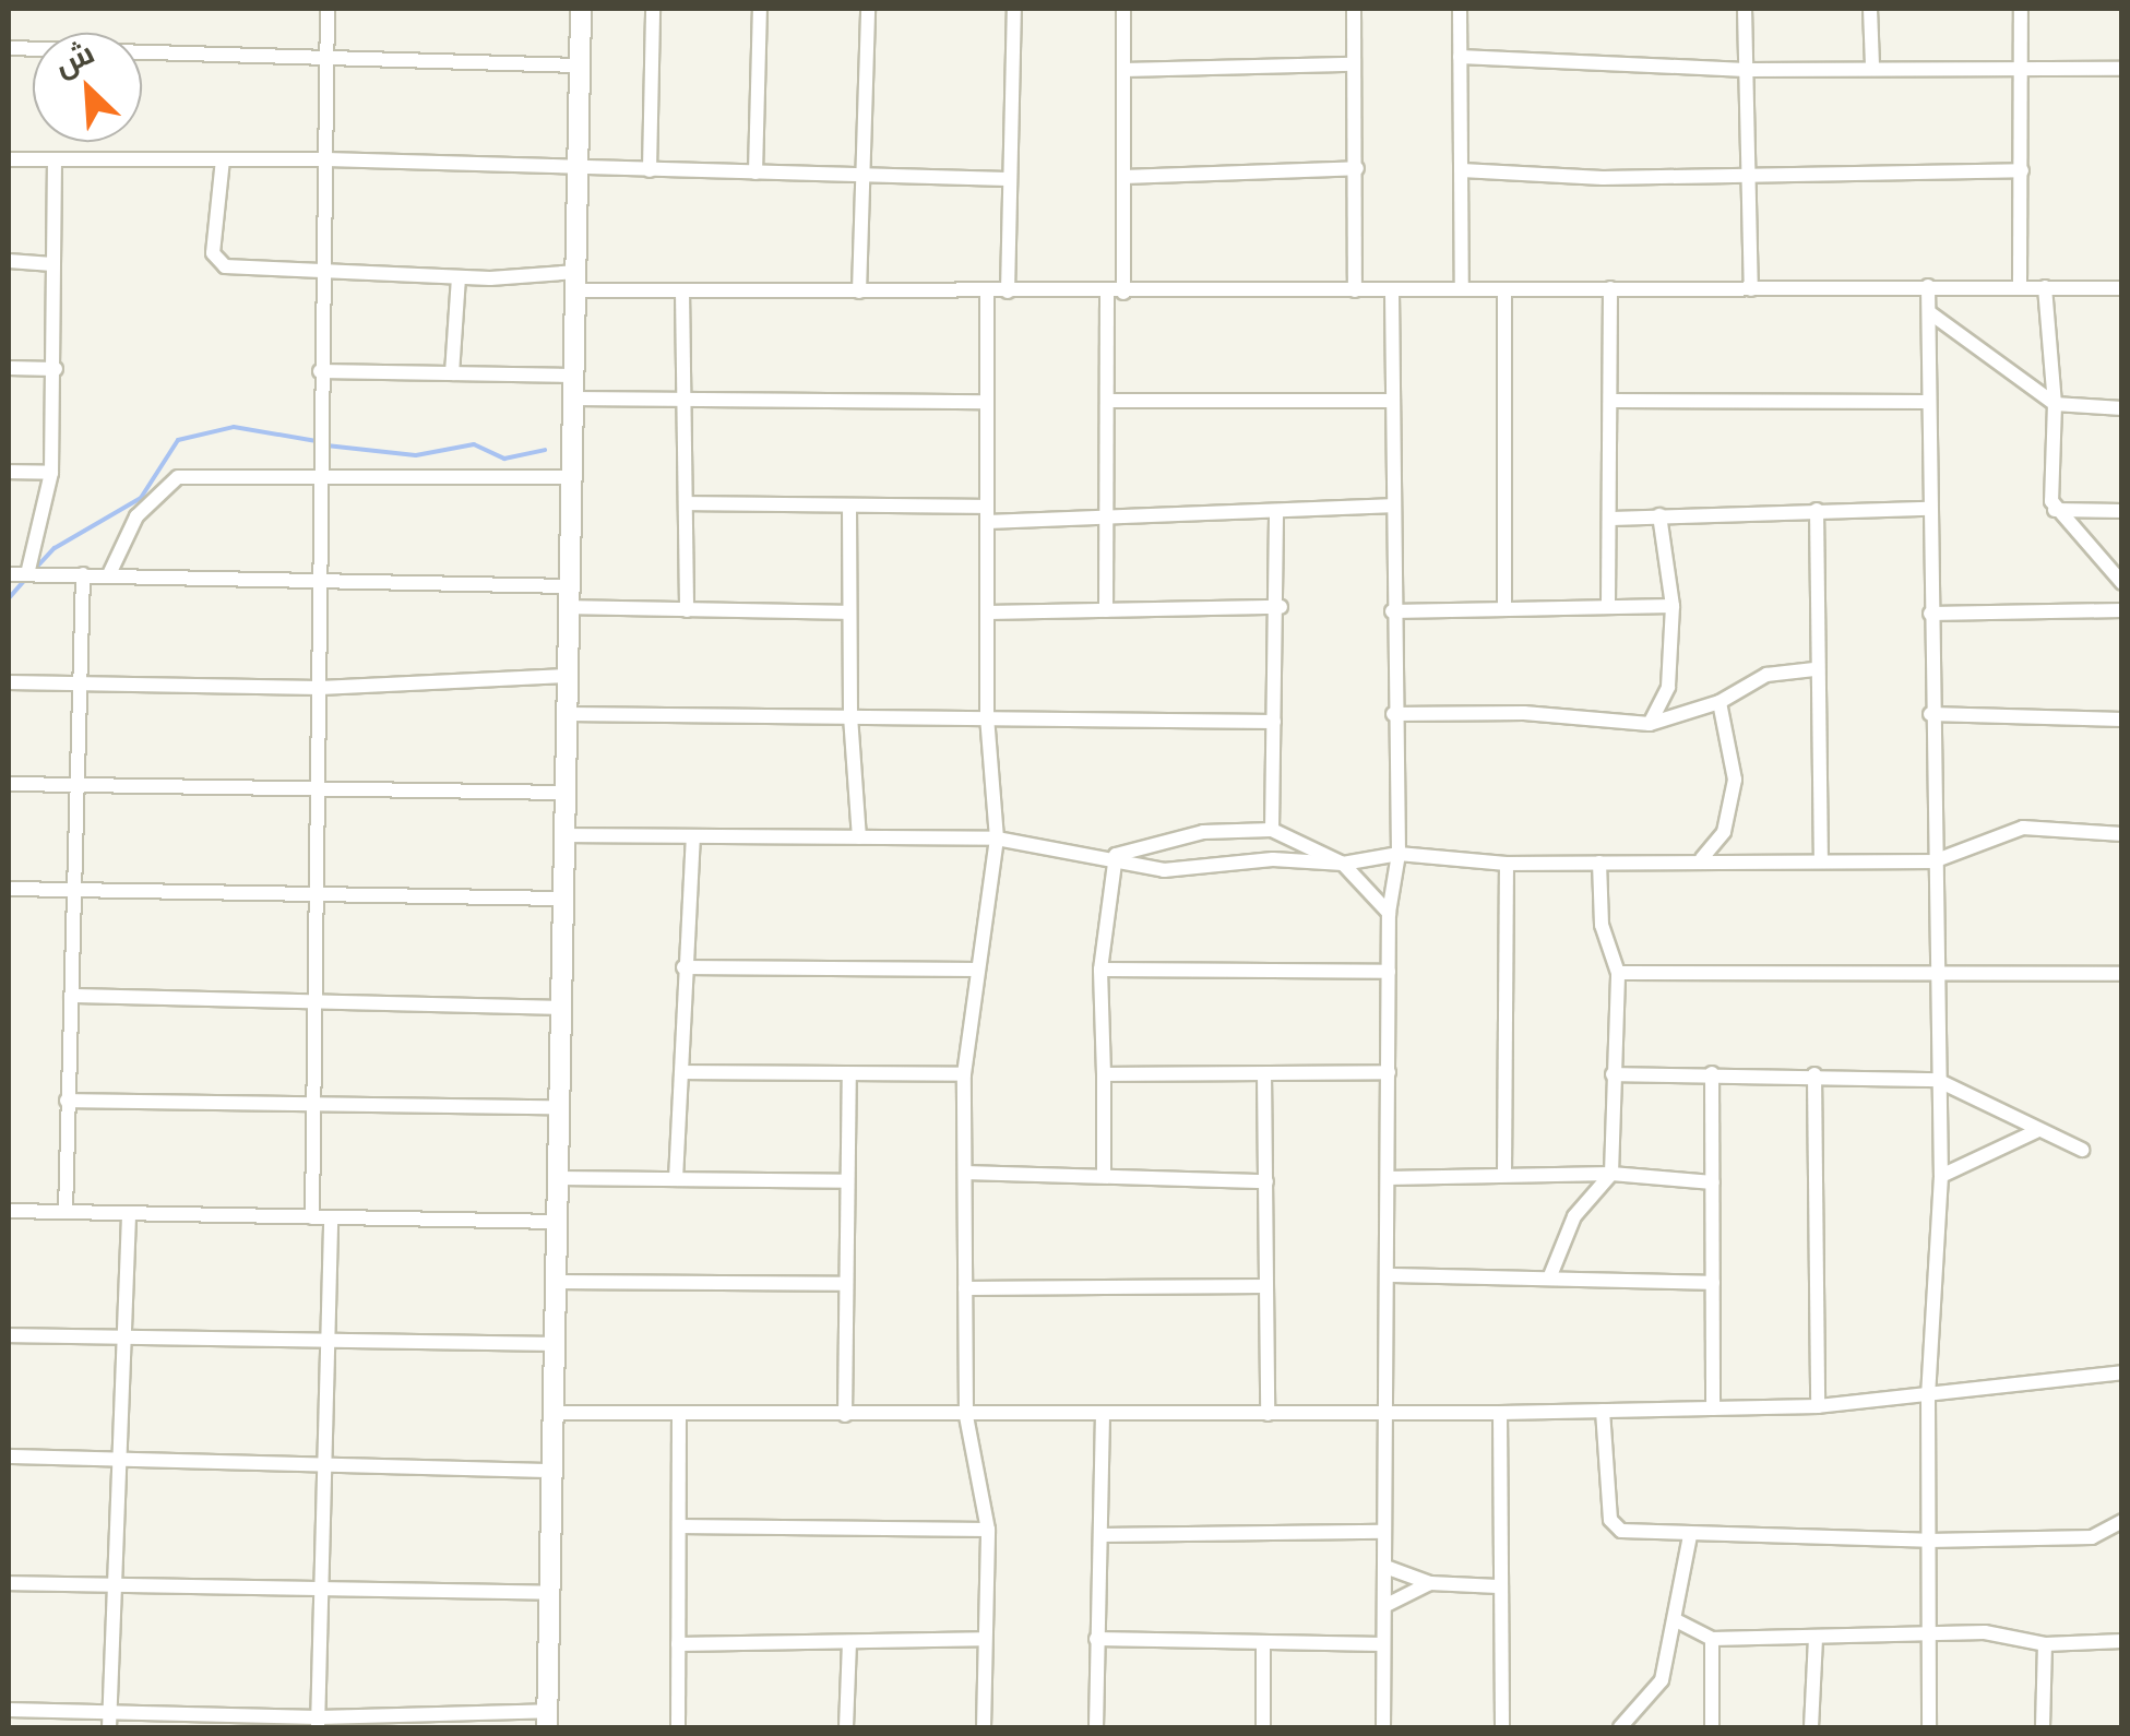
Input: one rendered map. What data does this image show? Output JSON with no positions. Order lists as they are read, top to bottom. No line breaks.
{"north":"top left"}
